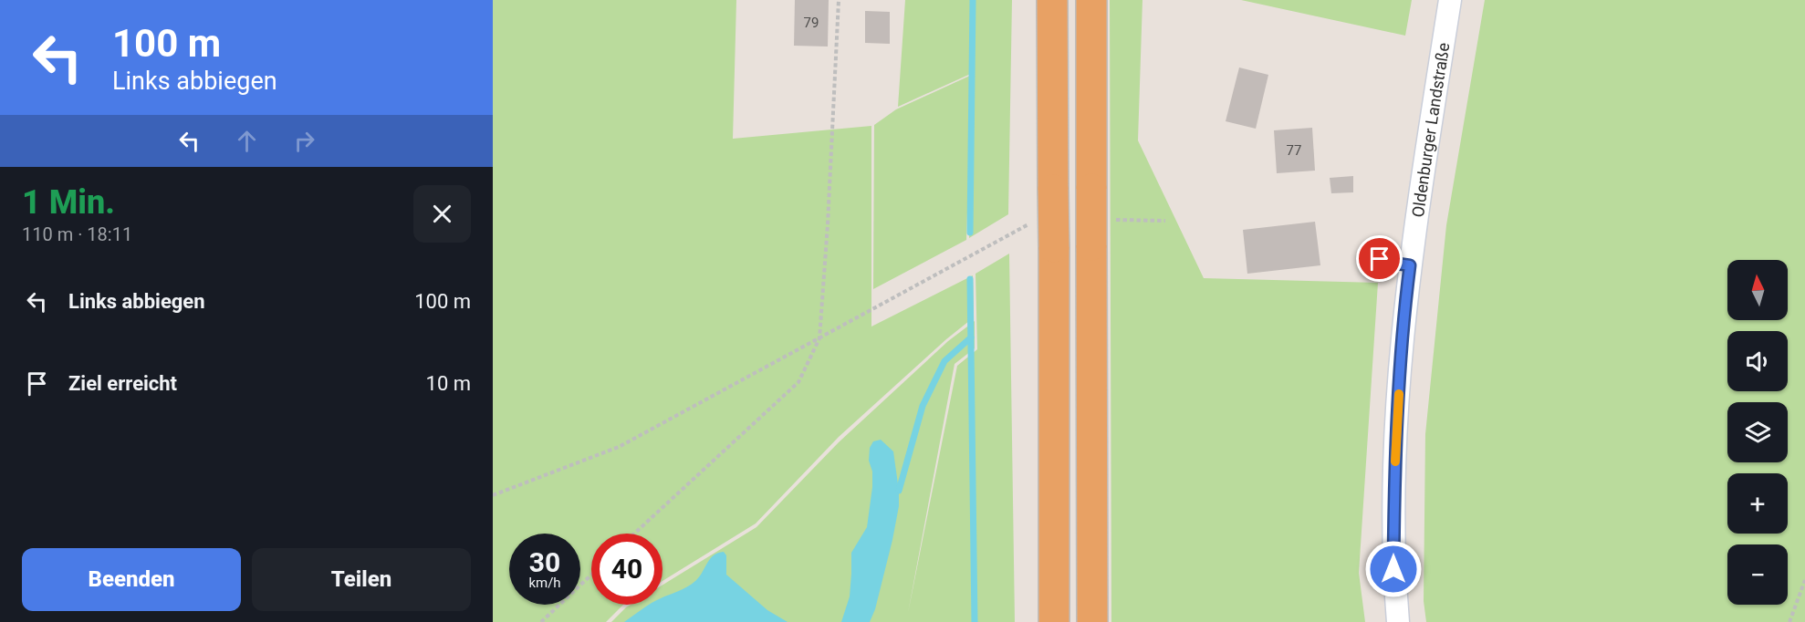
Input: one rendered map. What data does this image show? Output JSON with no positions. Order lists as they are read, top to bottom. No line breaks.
{"streets":{"street":["Oldenburger Landstraße"]},"house_numbers":["79","77"],"north":"top","page":{"turn":["100 m","Links abbiegen"],"heading":["1 Min.","110 m · 18:11"],"list":[{"name":"Links abbiegen","value":"100 m"},{"name":"Ziel erreicht","value":"10 m"}],"map_buttons":["+","−"],"speed":"30 km/h","limit":"40","buttons":["Beenden","Teilen"]}}
